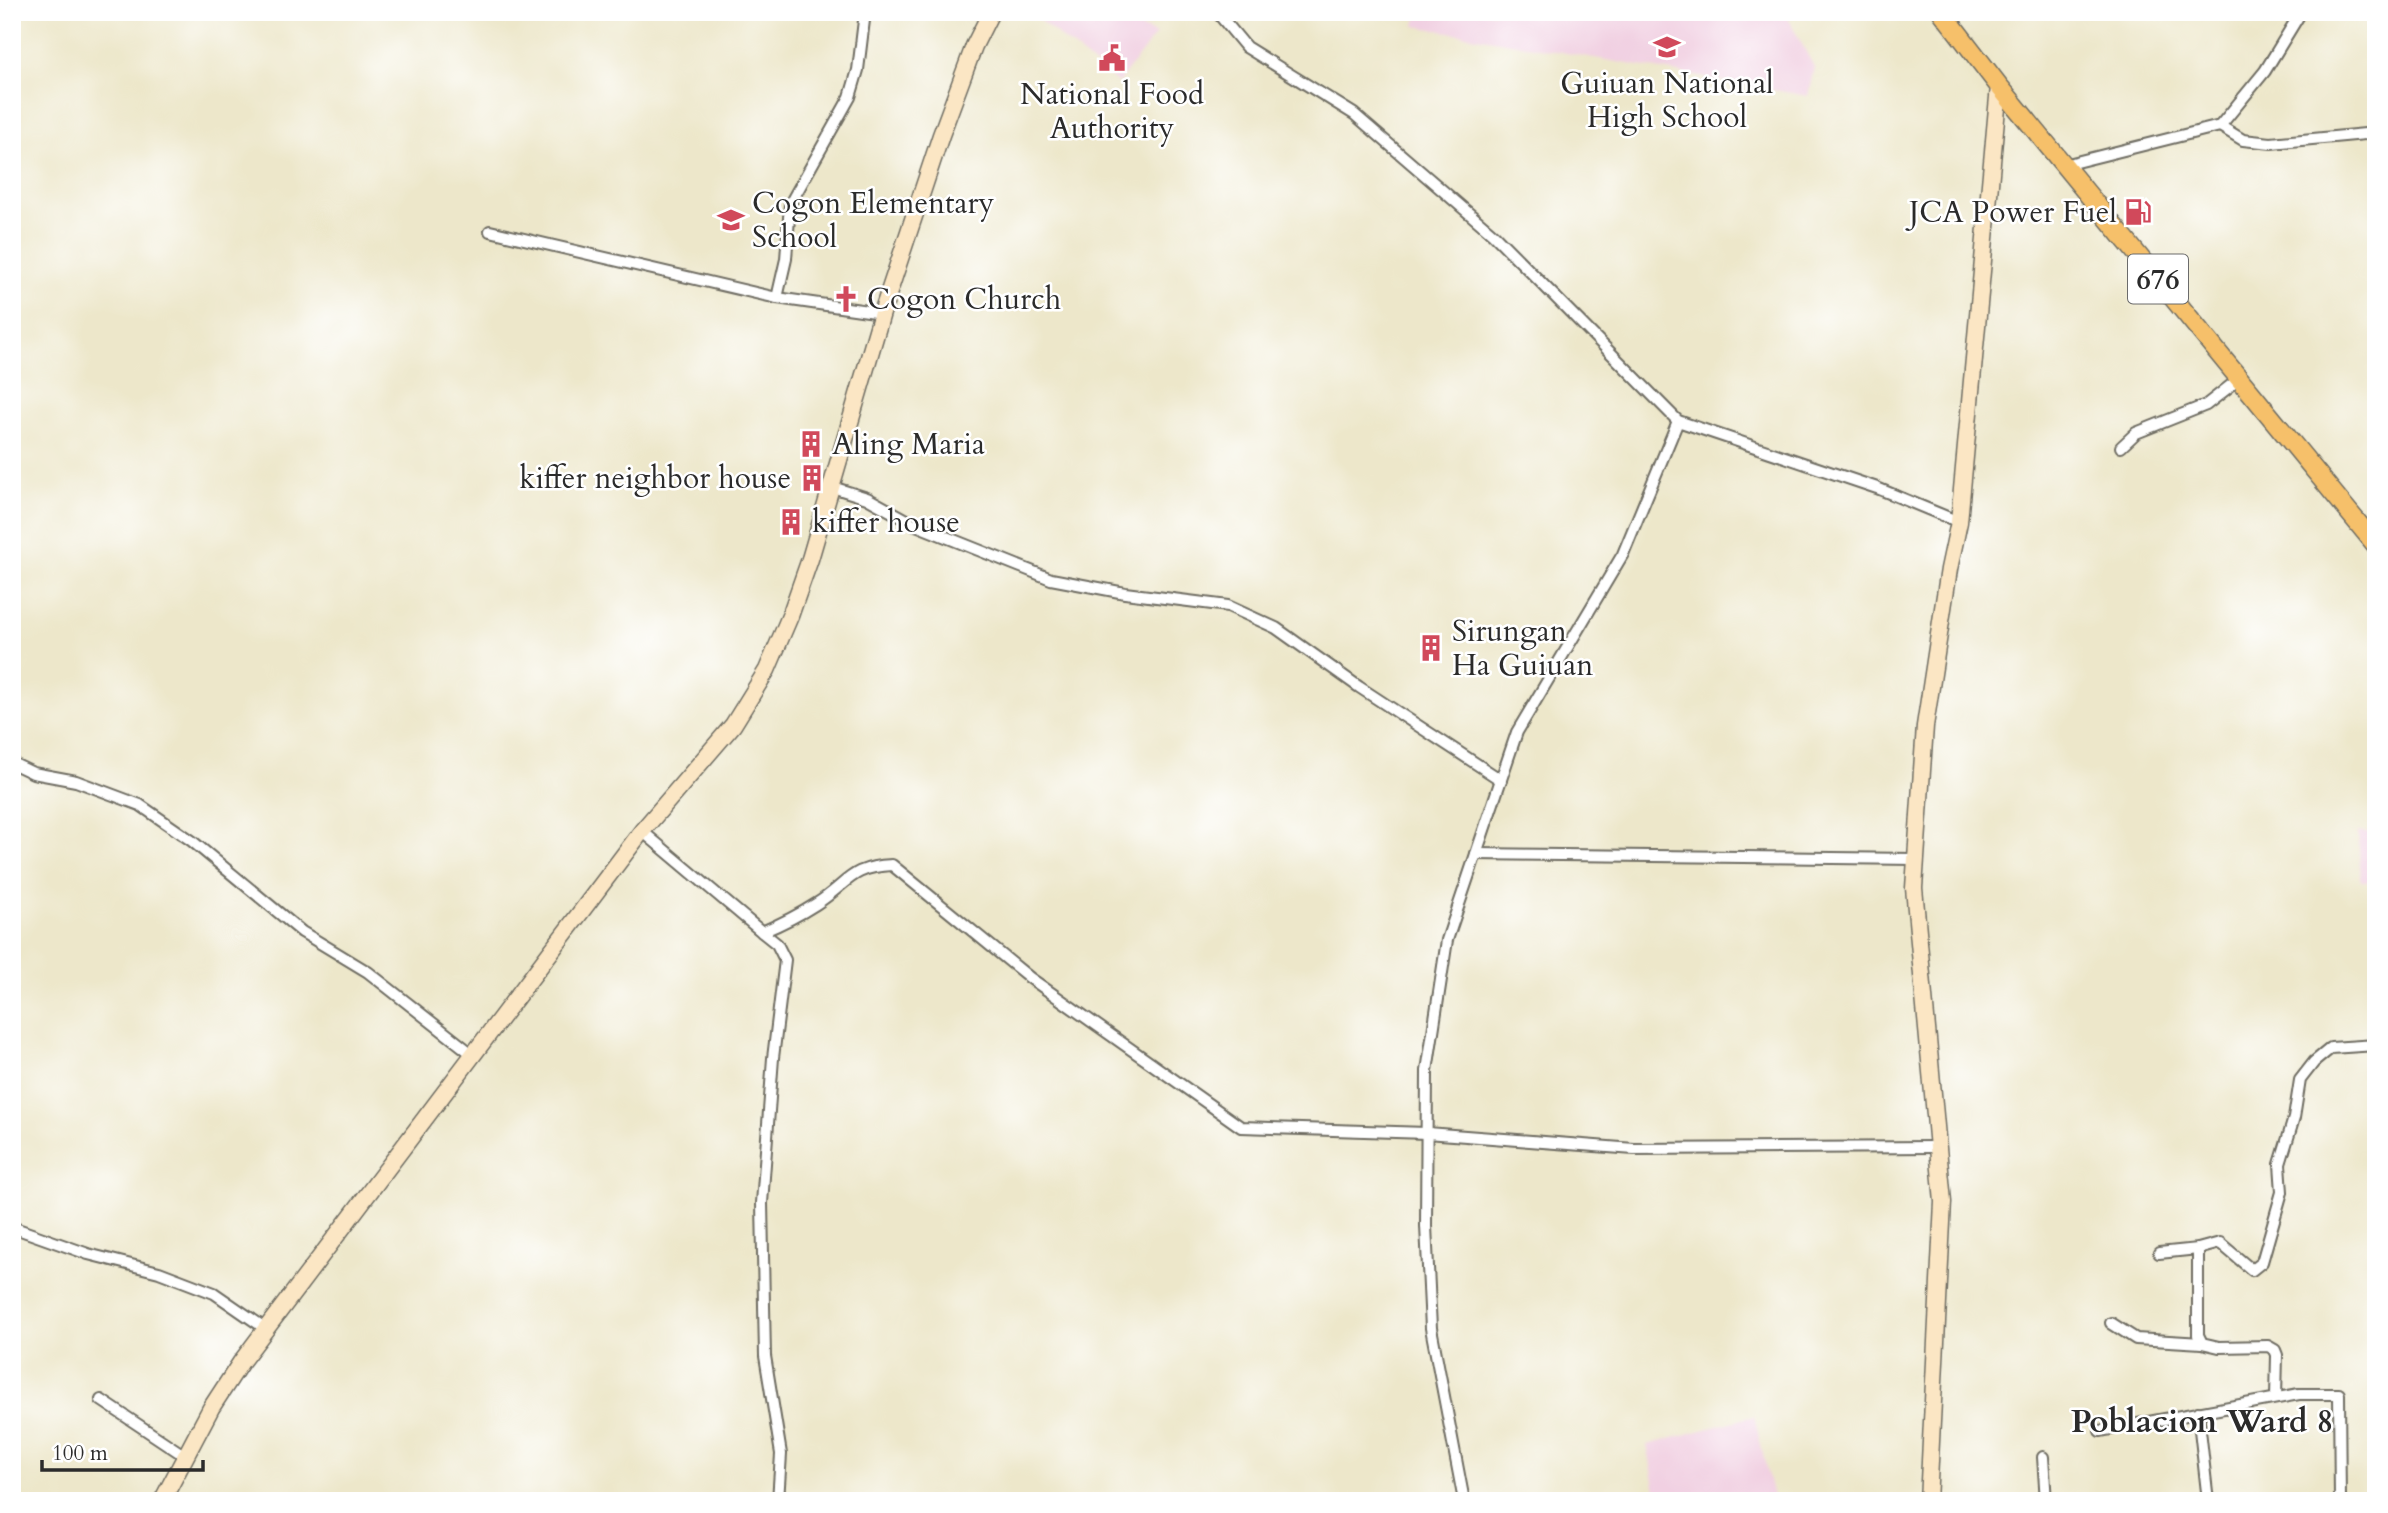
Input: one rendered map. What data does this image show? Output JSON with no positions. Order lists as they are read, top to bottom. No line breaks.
{"streets":{"main road":["676"]},"districts":["Poblacion Ward 8"],"places":{"school or university":["Guiuan National High School","Cogon Elementary School"],"public building":["National Food Authority"],"fuel station":["JCA Power Fuel"],"church":["Cogon Church"],"building":["Aling Maria","kiffer neighbor house","kiffer house","Sirungan Ha Guiuan"]},"scale_bar":"100 m"}
